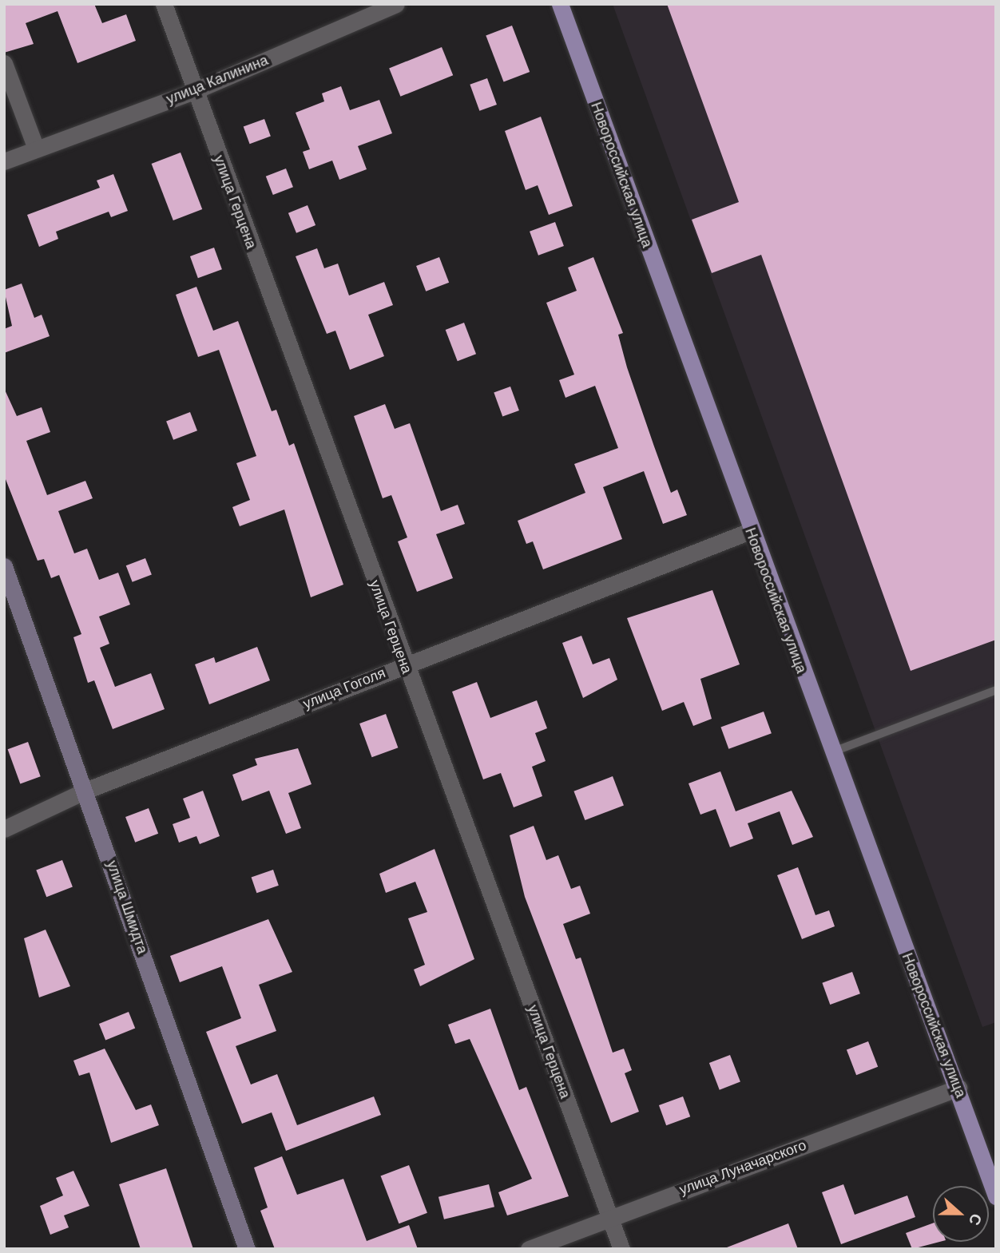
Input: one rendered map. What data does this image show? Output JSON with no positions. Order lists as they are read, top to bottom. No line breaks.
{"streets":{"main road":["Новороссийская улица"],"street":["улица Калинина","улица Герцена","улица Гоголя","улица Шмидта","улица Луначарского"]},"crossings":[["улица Калинина","улица Герцена"],["Новороссийская улица","улица Гоголя"],["Новороссийская улица","улица Луначарского"],["улица Герцена","улица Гоголя"],["улица Герцена","улица Луначарского"],["улица Гоголя","улица Шмидта"]],"north":"right"}
